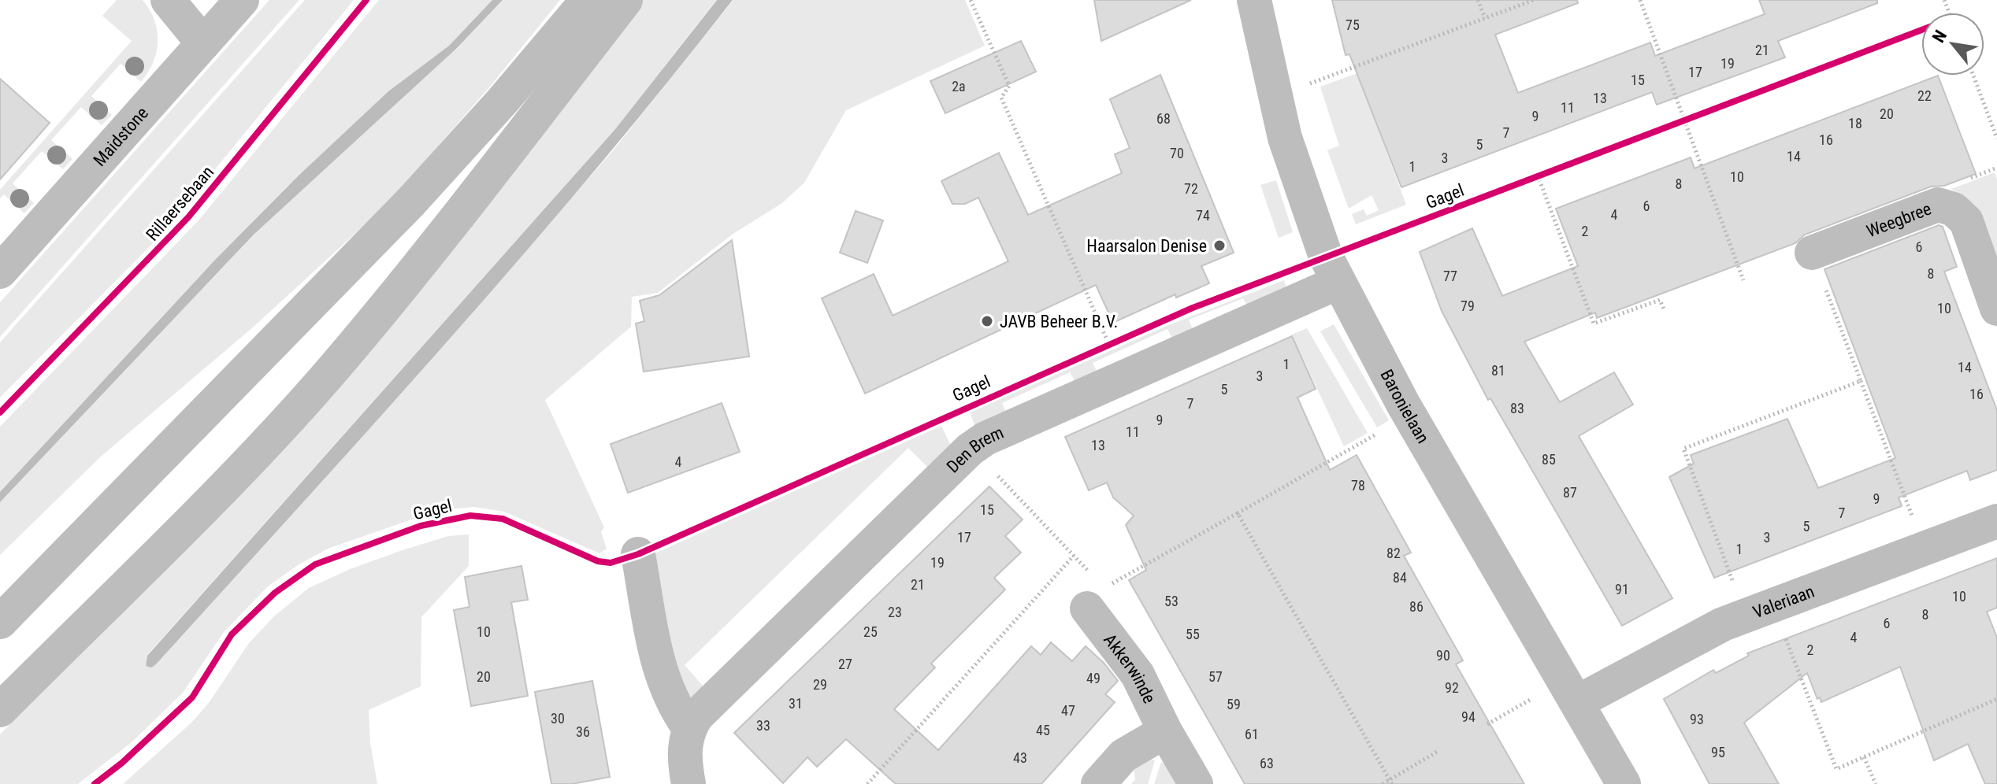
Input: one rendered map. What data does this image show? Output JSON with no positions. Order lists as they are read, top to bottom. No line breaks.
{"streets":{"street":["Maidstone","Weegbree","Baronielaan","Den Brem","Valeriaan","Akkerwinde"],"cycle path":["Gagel","Rillaersebaan"]},"crossings":[["Baronielaan","Den Brem"],["Baronielaan","Valeriaan"]],"places":["Haarsalon Denise","JAVB Beheer B.V."],"house_numbers":["75","21","19","17","15","2a","22","13","11","20","9","68","18","7","16","5","70","14","3","1","10","8","72","6","4","74","2","6","8","77","79","10","1","14","81","3","5","16","7","83","9","11","13","85","4","78","87","9","15","7","5","17","3","1","82","19","84","21","91","10","53","86","23","8","6","10","25","55","4","2","90","27","20","57","49","29","92","31","59","47","94","30","93","33","45","36","61","95","43","63"],"north":"top left"}
